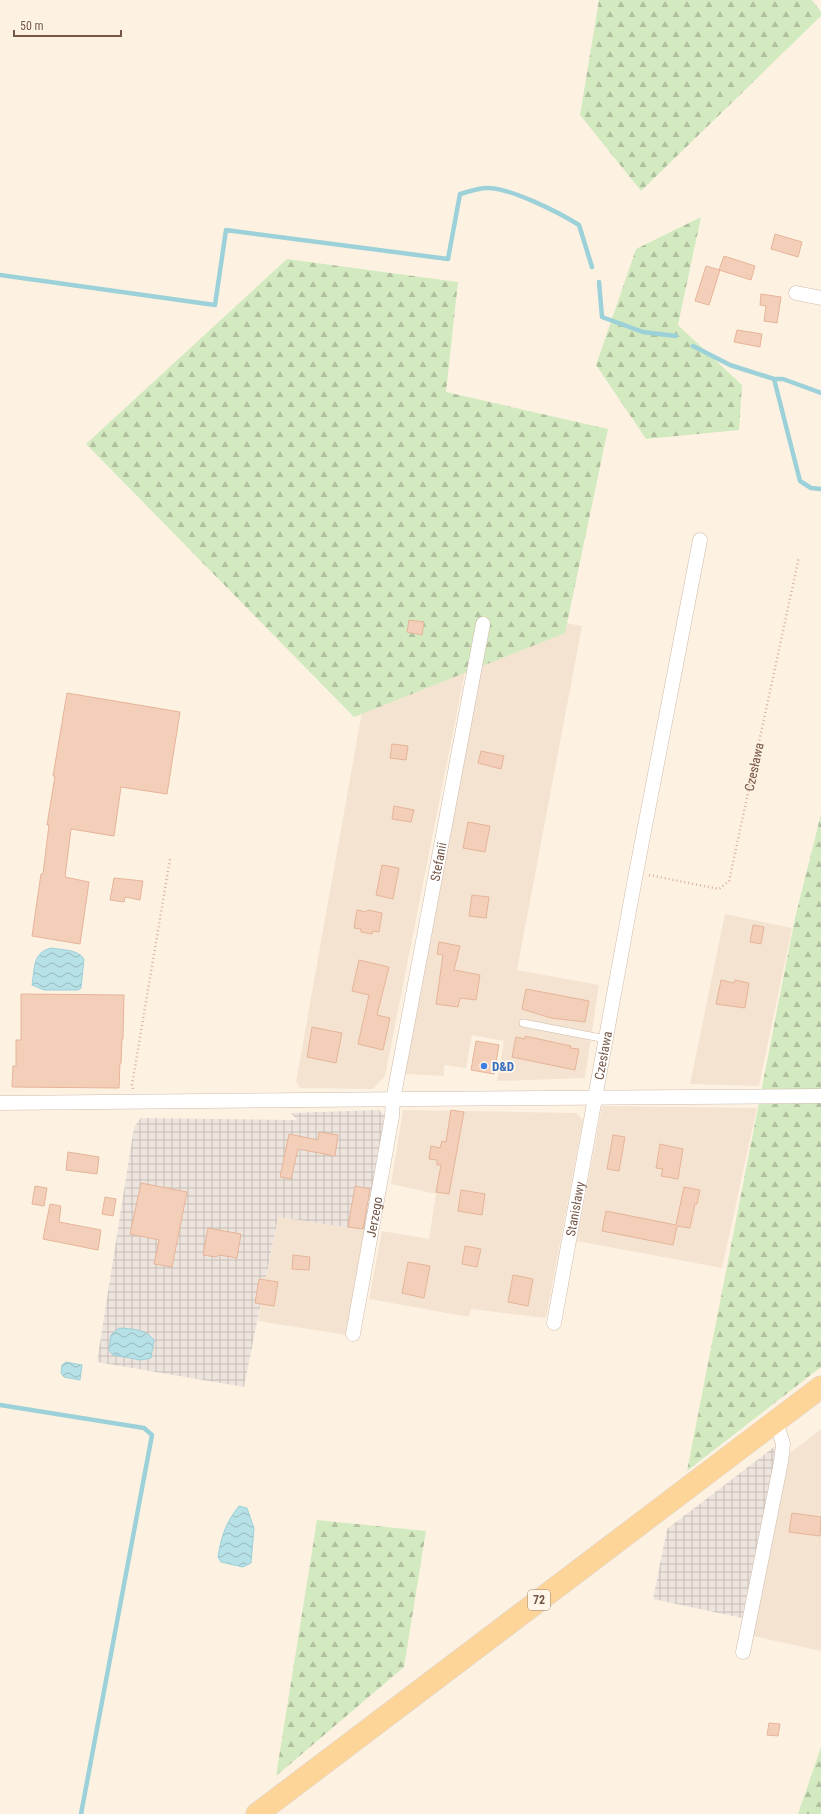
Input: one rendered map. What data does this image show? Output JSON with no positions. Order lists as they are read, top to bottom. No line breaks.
{"streets":{"main road":["72"],"street":["Czesława","Stefanii","Stanisławy","Jerzego"]},"crossings":[["Czesława","Stanisławy"],["Stefanii","Jerzego"]],"places":["D&D"],"scale_bar":"50 m"}
